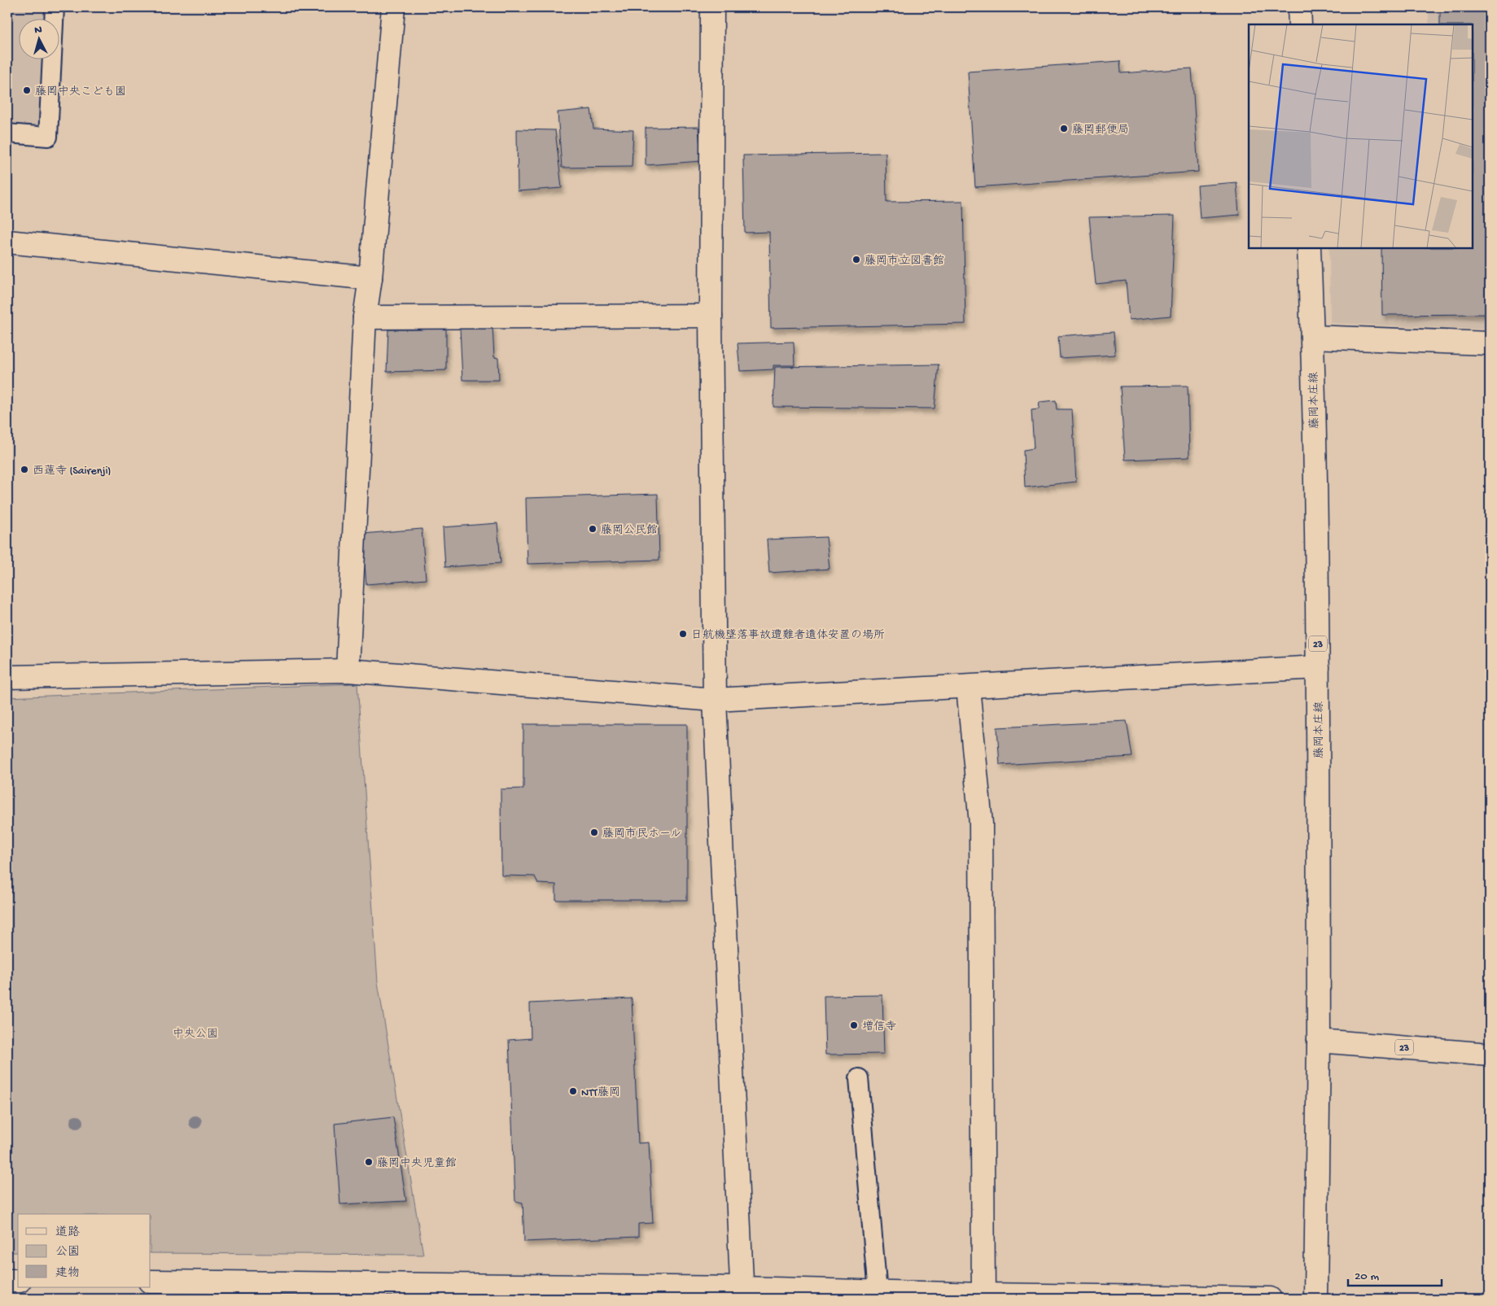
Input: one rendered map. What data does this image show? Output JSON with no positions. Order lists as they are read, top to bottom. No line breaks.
{"streets":{"street":["藤岡本庄線","23"]},"crossings":[["藤岡本庄線","23"]],"parks":["中央公園"],"places":["藤岡中央こども園","藤岡郵便局","藤岡市立図書館","西蓮寺 (Sairenji)","藤岡公民館","日航機墜落事故遭難者遺体安置の場所","藤岡市民ホール","増信寺","NTT藤岡","藤岡中央児童館"],"legend":["道路","公園","建物"],"scale_bar":"20 m","north":"top"}
